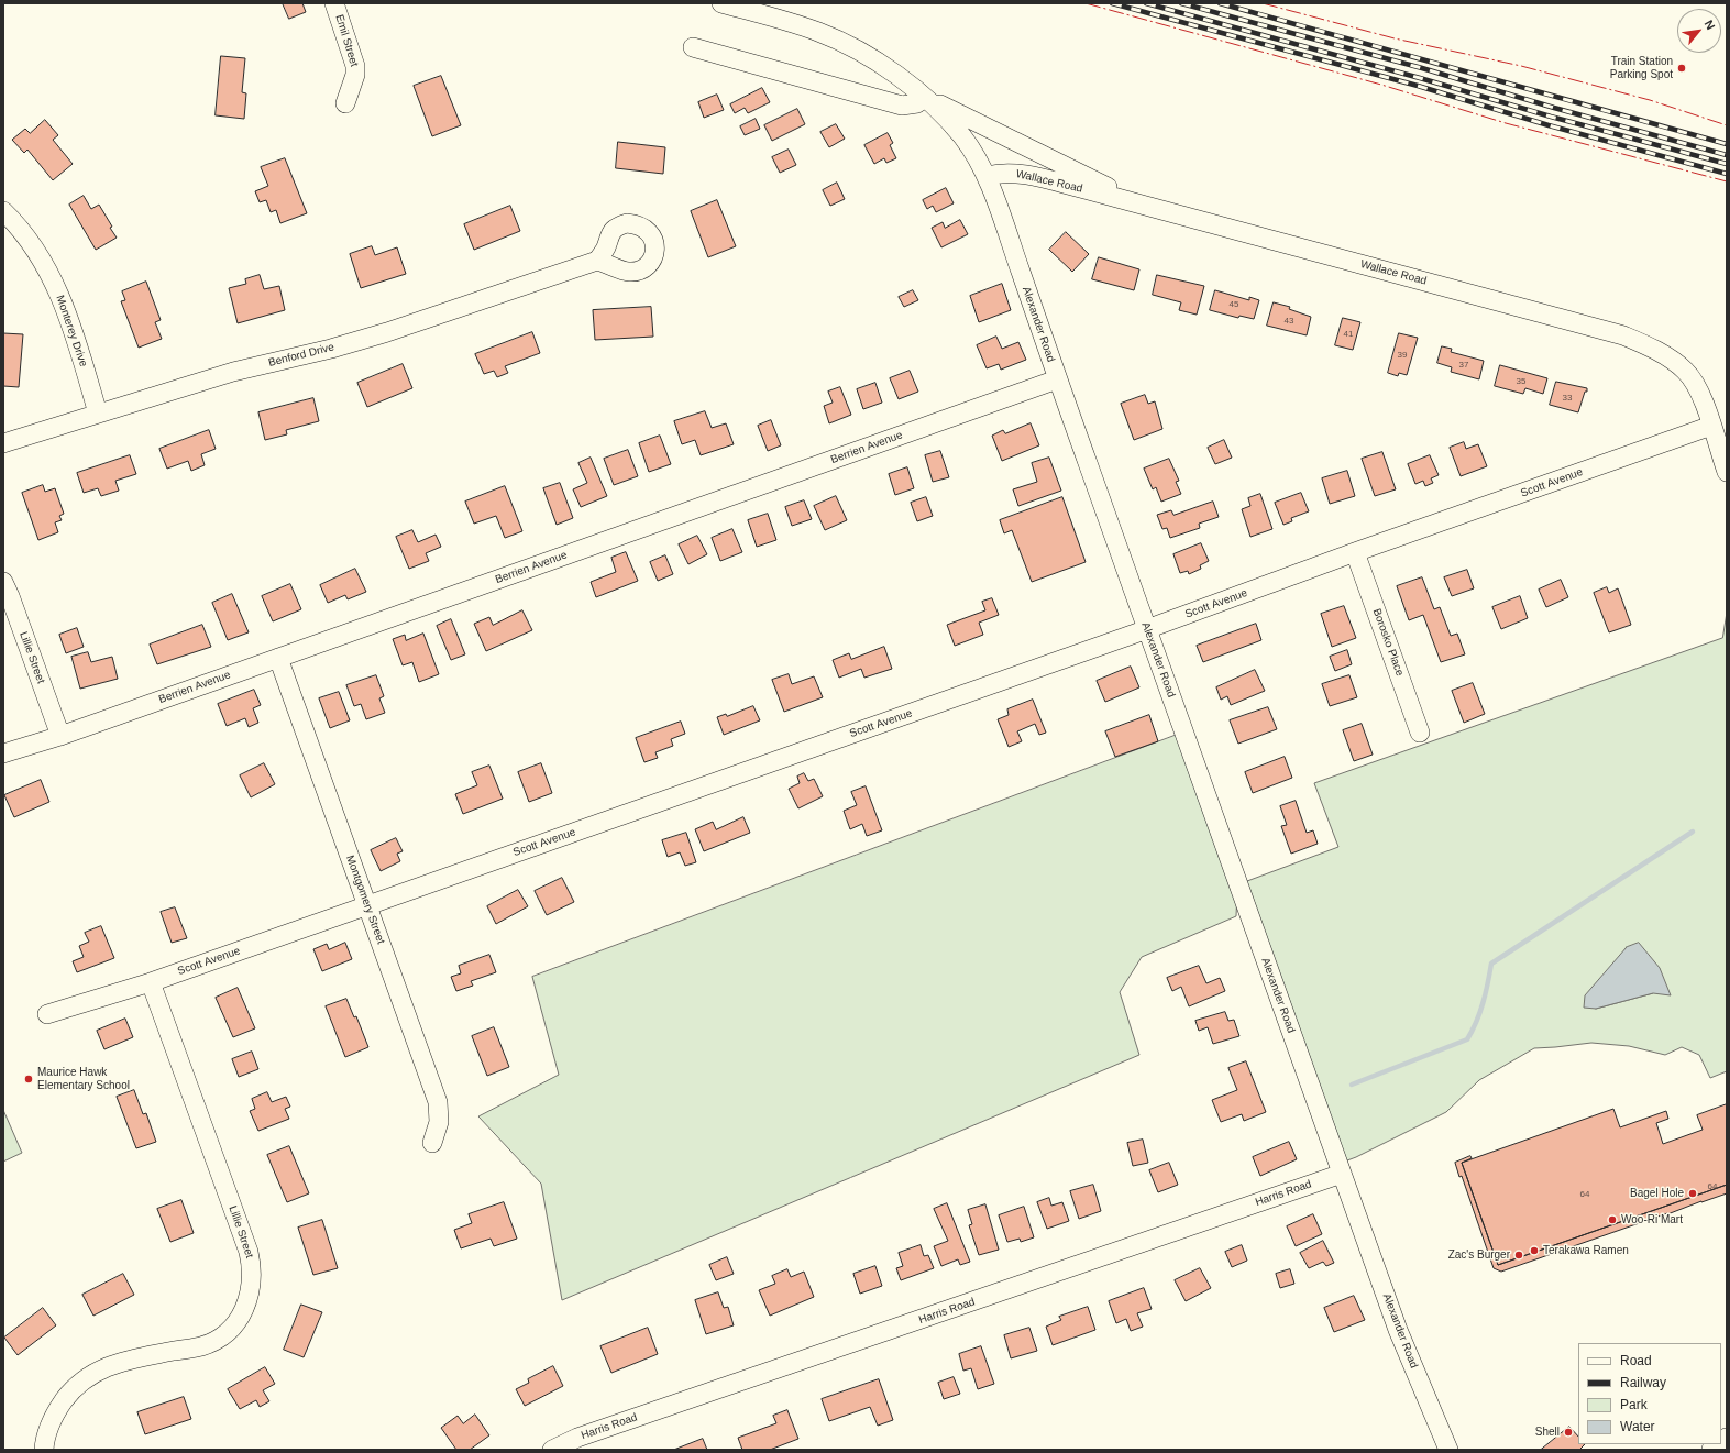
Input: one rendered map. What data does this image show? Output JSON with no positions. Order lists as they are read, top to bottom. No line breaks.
{"streets":{"street":["Emil Street","Wallace Road","Alexander Road","Monterey Drive","Benford Drive","Berrien Avenue","Scott Avenue","Borosko Place","Lillie Street","Montgomery Street","Harris Road"]},"crossings":[["Wallace Road","Alexander Road"],["Wallace Road","Scott Avenue"],["Alexander Road","Berrien Avenue"],["Alexander Road","Scott Avenue"],["Alexander Road","Harris Road"],["Monterey Drive","Benford Drive"],["Berrien Avenue","Lillie Street"],["Berrien Avenue","Montgomery Street"],["Scott Avenue","Borosko Place"],["Scott Avenue","Lillie Street"],["Scott Avenue","Montgomery Street"]],"places":["Train Station Parking Spot","Maurice Hawk Elementary School","Bagel Hole","Woo-Ri Mart","Terakawa Ramen","Zac's Burger","Shell"],"house_numbers":["45","43","41","39","37","35","33","64","64"],"legend":["Road","Railway","Park","Water"],"north":"top right"}
